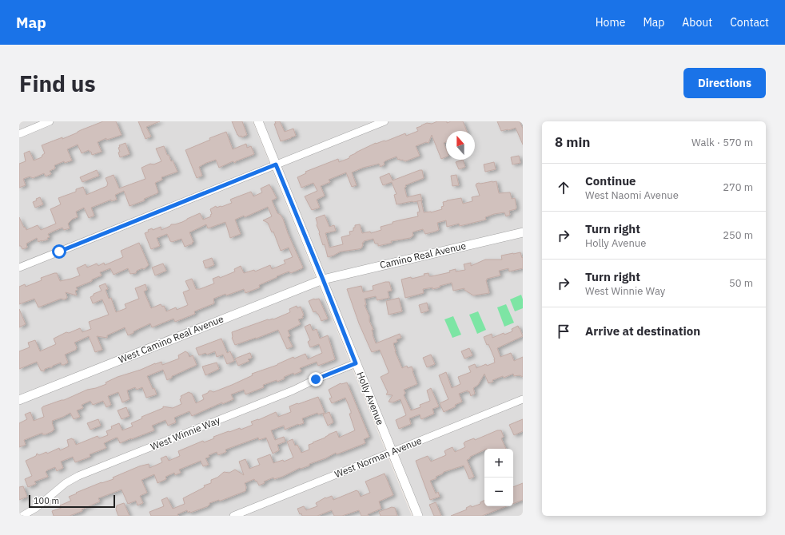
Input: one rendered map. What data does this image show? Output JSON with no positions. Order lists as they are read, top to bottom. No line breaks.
{"streets":{"street":["Camino Real Avenue","West Camino Real Avenue","Holly Avenue","West Winnie Way","West Norman Avenue"]},"crossings":[["Camino Real Avenue","West Camino Real Avenue"],["Camino Real Avenue","Holly Avenue"],["West Camino Real Avenue","Holly Avenue"],["Holly Avenue","West Winnie Way"],["Holly Avenue","West Norman Avenue"]],"scale_bar":"100 m","north":"top","page":{"header":"Map","nav":["Home","Map","About","Contact"],"buttons":"Directions","title":"Find us","heading":["8 min","Walk · 570 m"],"list":[["Continue","West Naomi Avenue","270 m"],["Turn right","Holly Avenue","250 m"],["Turn right","West Winnie Way","50 m"],"Arrive at destination"],"map_buttons":["+","−"],"scale":"100 m"}}
